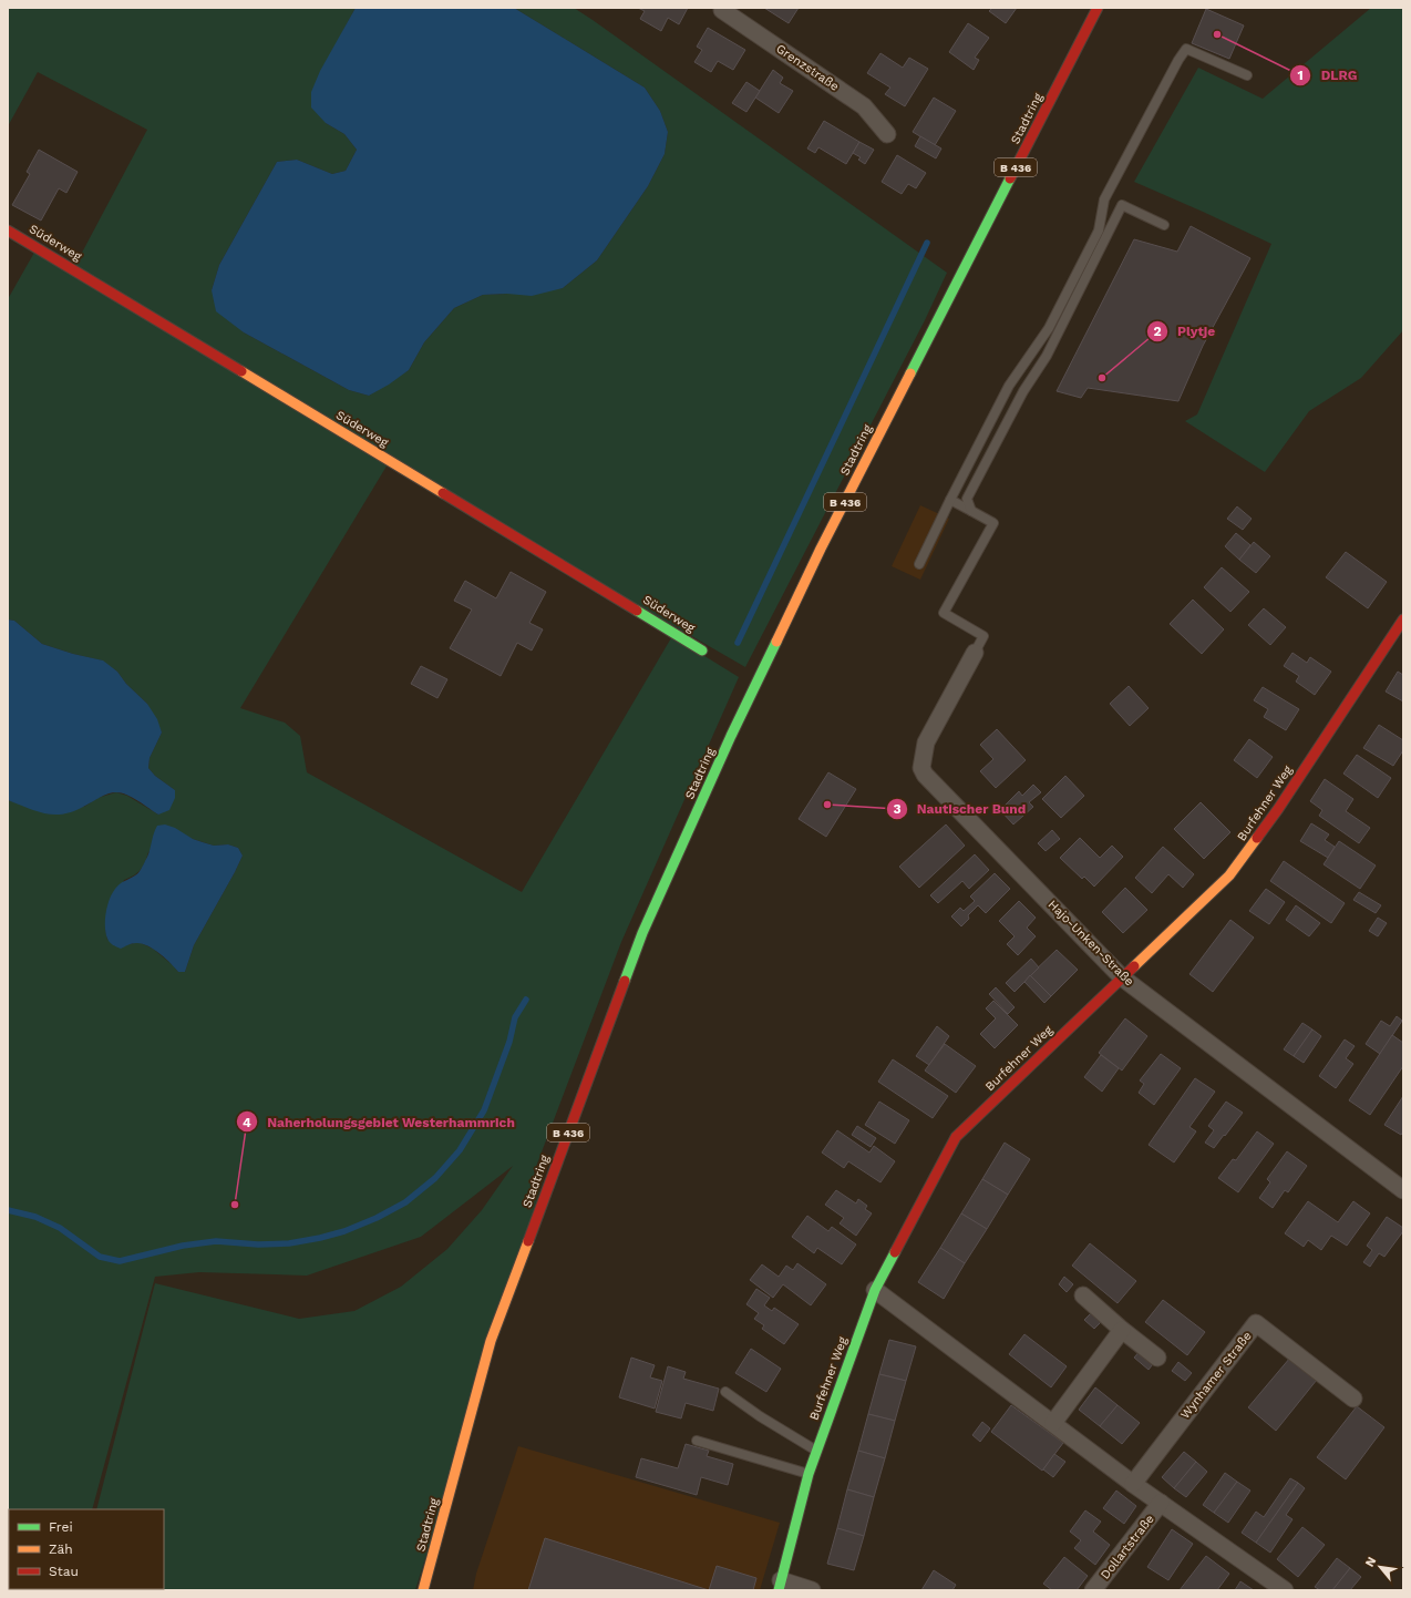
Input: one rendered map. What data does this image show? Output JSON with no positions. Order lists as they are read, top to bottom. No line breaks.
{"streets":{"main road":["Stadtring","B 436","Süderweg","Burfehner Weg"],"street":["Grenzstraße","Hajo-Unken-Straße","Wynhamer Straße","Dollartstraße"]},"crossings":[["Burfehner Weg","Hajo-Unken-Straße"]],"places":["DLRG","Plytje","Nautischer Bund","Naherholungsgebiet Westerhammrich"],"legend":["Frei","Zäh","Stau"],"north":"top left"}
